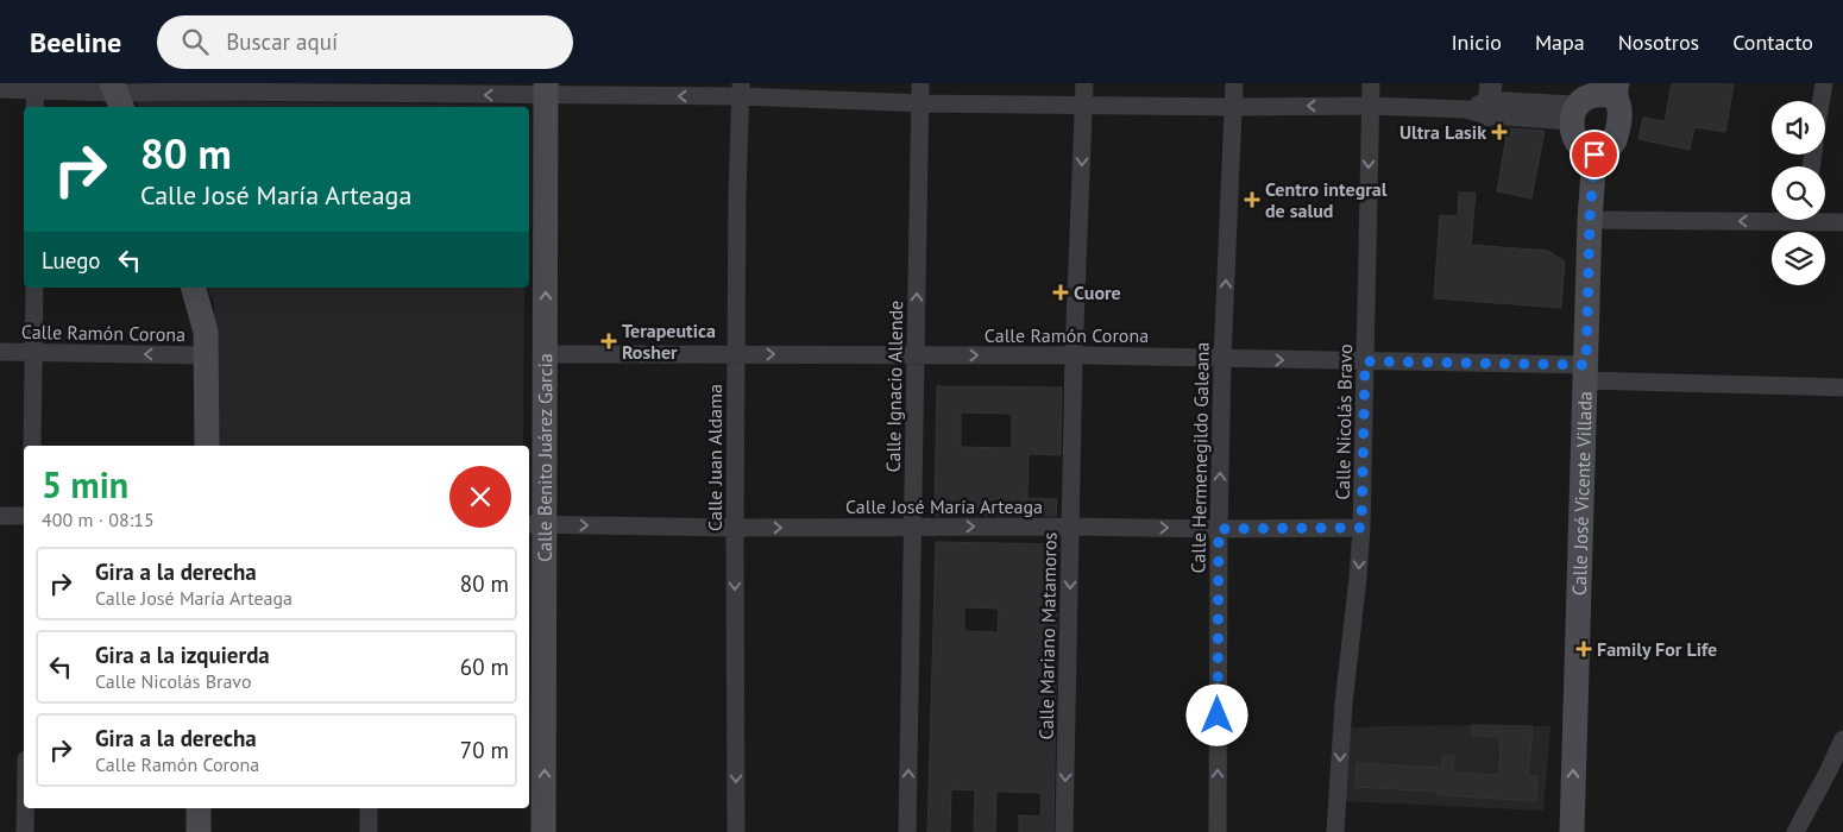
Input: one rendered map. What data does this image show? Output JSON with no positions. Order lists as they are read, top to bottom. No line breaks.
{"streets":{"main road":["Calle Benito Juárez Garcia","Calle José Vicente Villada"],"street":["Calle Ramón Corona","Calle Ignacio Allende","Calle Nicolás Bravo","Calle Juan Aldama","Calle Hermenegildo Galeana","Calle José María Arteaga","Calle Mariano Matamoros"]},"crossings":[["Calle Ramón Corona","Calle Ignacio Allende"],["Calle Ramón Corona","Calle Nicolás Bravo"],["Calle Ramón Corona","Calle Benito Juárez Garcia"],["Calle Ramón Corona","Calle Juan Aldama"],["Calle Ramón Corona","Calle Hermenegildo Galeana"],["Calle Ramón Corona","Calle José Vicente Villada"],["Calle Ramón Corona","Calle Mariano Matamoros"],["Calle Ignacio Allende","Calle José María Arteaga"],["Calle Nicolás Bravo","Calle José María Arteaga"],["Calle Benito Juárez Garcia","Calle José María Arteaga"],["Calle Juan Aldama","Calle José María Arteaga"],["Calle Hermenegildo Galeana","Calle José María Arteaga"],["Calle José María Arteaga","Calle Mariano Matamoros"]],"one_way":["Calle Ignacio Allende","Calle Nicolás Bravo","Calle Benito Juárez Garcia","Calle Juan Aldama","Calle Hermenegildo Galeana","Calle José Vicente Villada","Calle José María Arteaga","Calle Mariano Matamoros"],"places":{"health":["Ultra Lasik","Centro integral de salud","Cuore","Terapeutica Rosher","Family For Life"]},"page":{"header":"Beeline","search":"Buscar aquí","nav":["Inicio","Mapa","Nosotros","Contacto"],"turn":["80 m","Calle José María Arteaga"],"then":"Luego","heading":["5 min","400 m · 08:15"],"list":[{"name":"Gira a la derecha","note":"Calle José María Arteaga","value":"80 m"},{"name":"Gira a la izquierda","note":"Calle Nicolás Bravo","value":"60 m"},{"name":"Gira a la derecha","note":"Calle Ramón Corona","value":"70 m"}]}}
